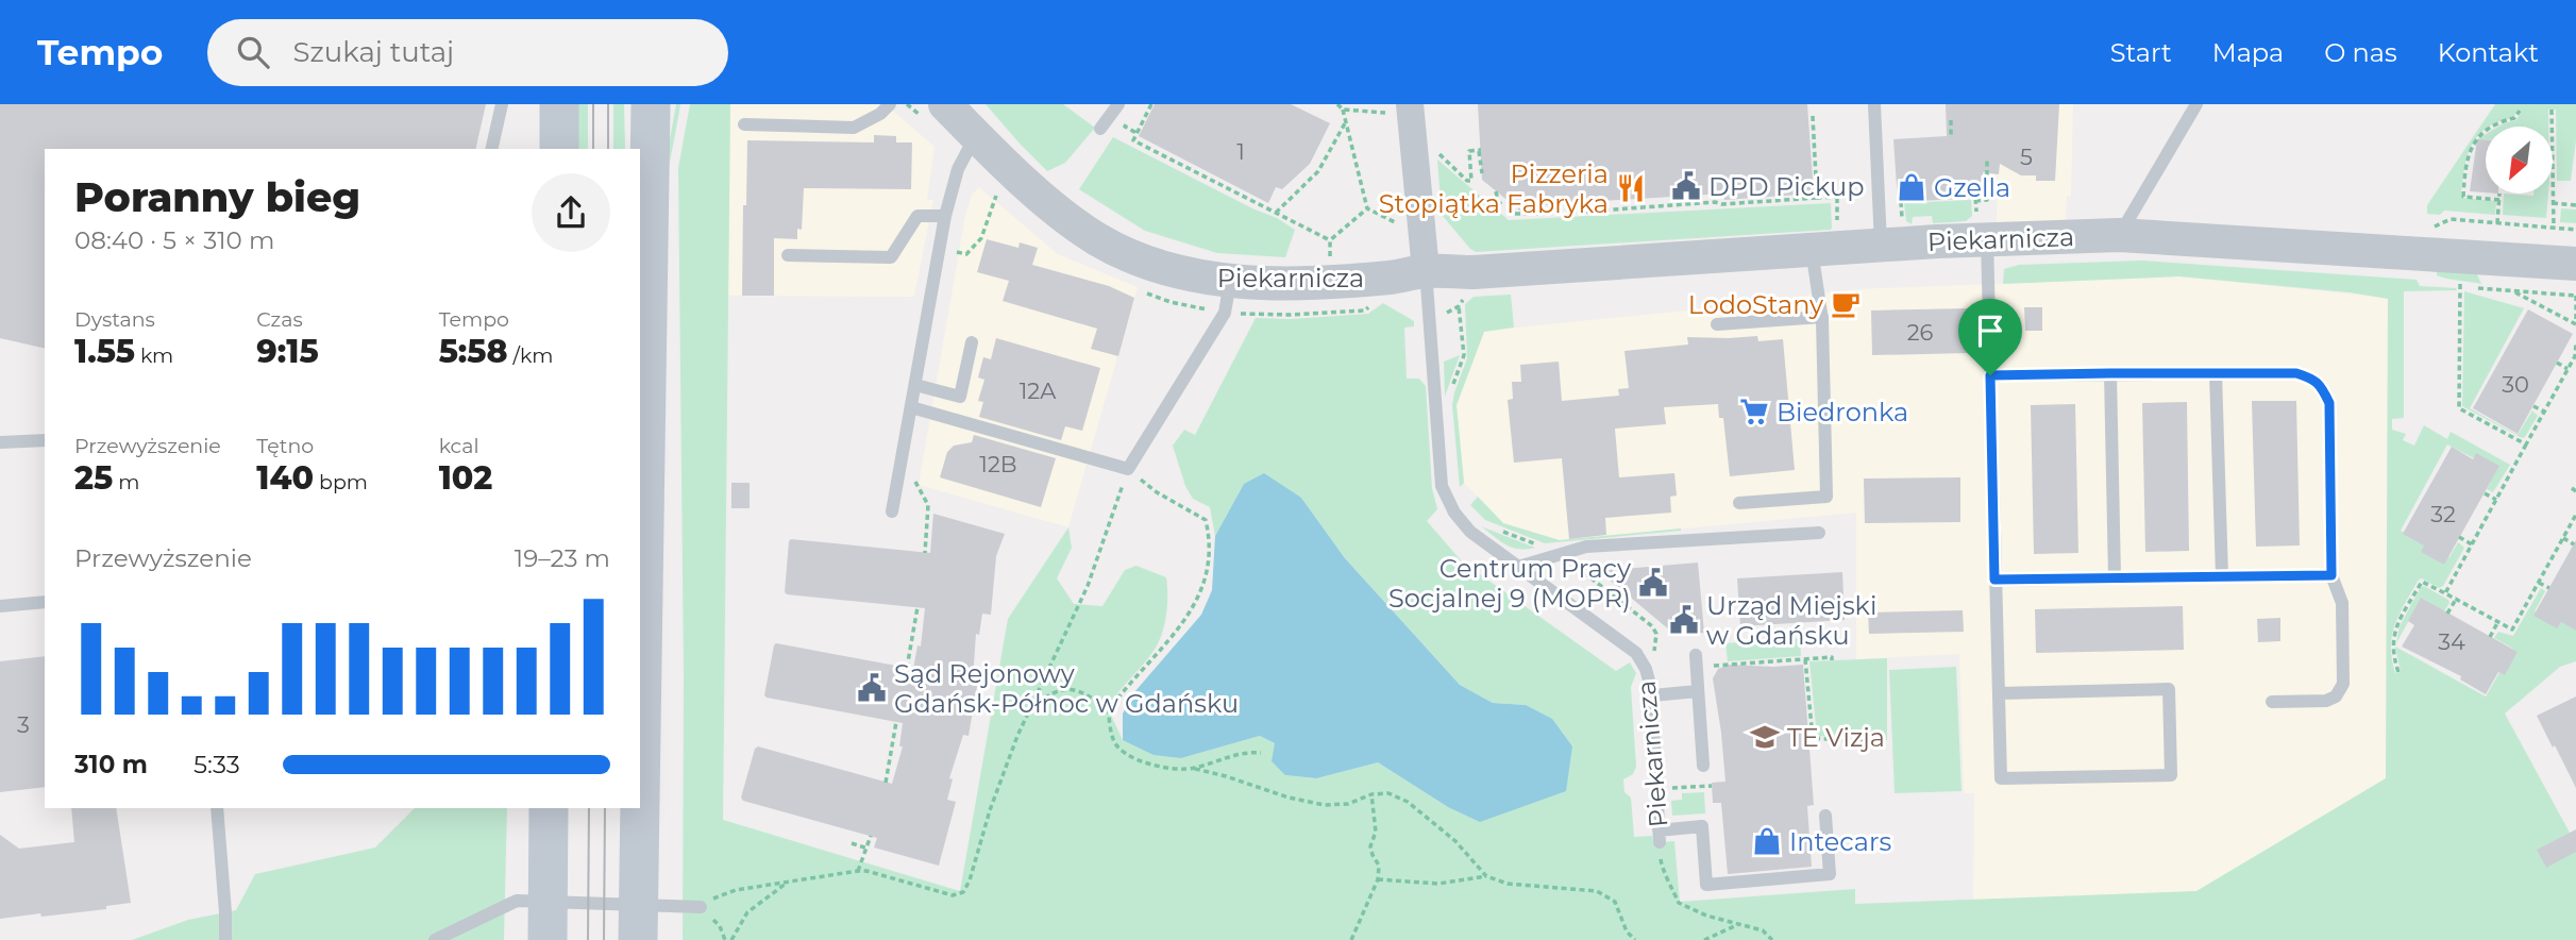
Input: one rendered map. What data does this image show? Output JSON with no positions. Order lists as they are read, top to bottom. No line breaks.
{"streets":{"street":["Piekarnicza"]},"places":{"public building":["DPD Pickup","Centrum Pracy Socjalnej 9 (MOPR)","Urząd Miejski w Gdańsku","Sąd Rejonowy Gdańsk-Północ w Gdańsku"],"shop":["Gzella","Intecars"],"restaurant":["Pizzeria Stopiątka Fabryka"],"cafe":["LodoStany"],"supermarket":["Biedronka"],"school or university":["TE Vizja"]},"house_numbers":["1","5","26","30","12A","12B","32","34","3"],"north":"bottom left","page":{"header":"Tempo","search":"Szukaj tutaj","nav":["Start","Mapa","O nas","Kontakt"],"heading":["Poranny bieg","08:40 · 5 × 310 m"],"stats":[["Dystans","1.55 km"],["Czas","9:15"],["Tempo","5:58 /km"],["Przewyższenie","25 m"],["Tętno","140 bpm"],["kcal","102"]],"chart":["Przewyższenie","19–23 m"],"list":[{"name":"310 m","note":"5:33"}]}}
